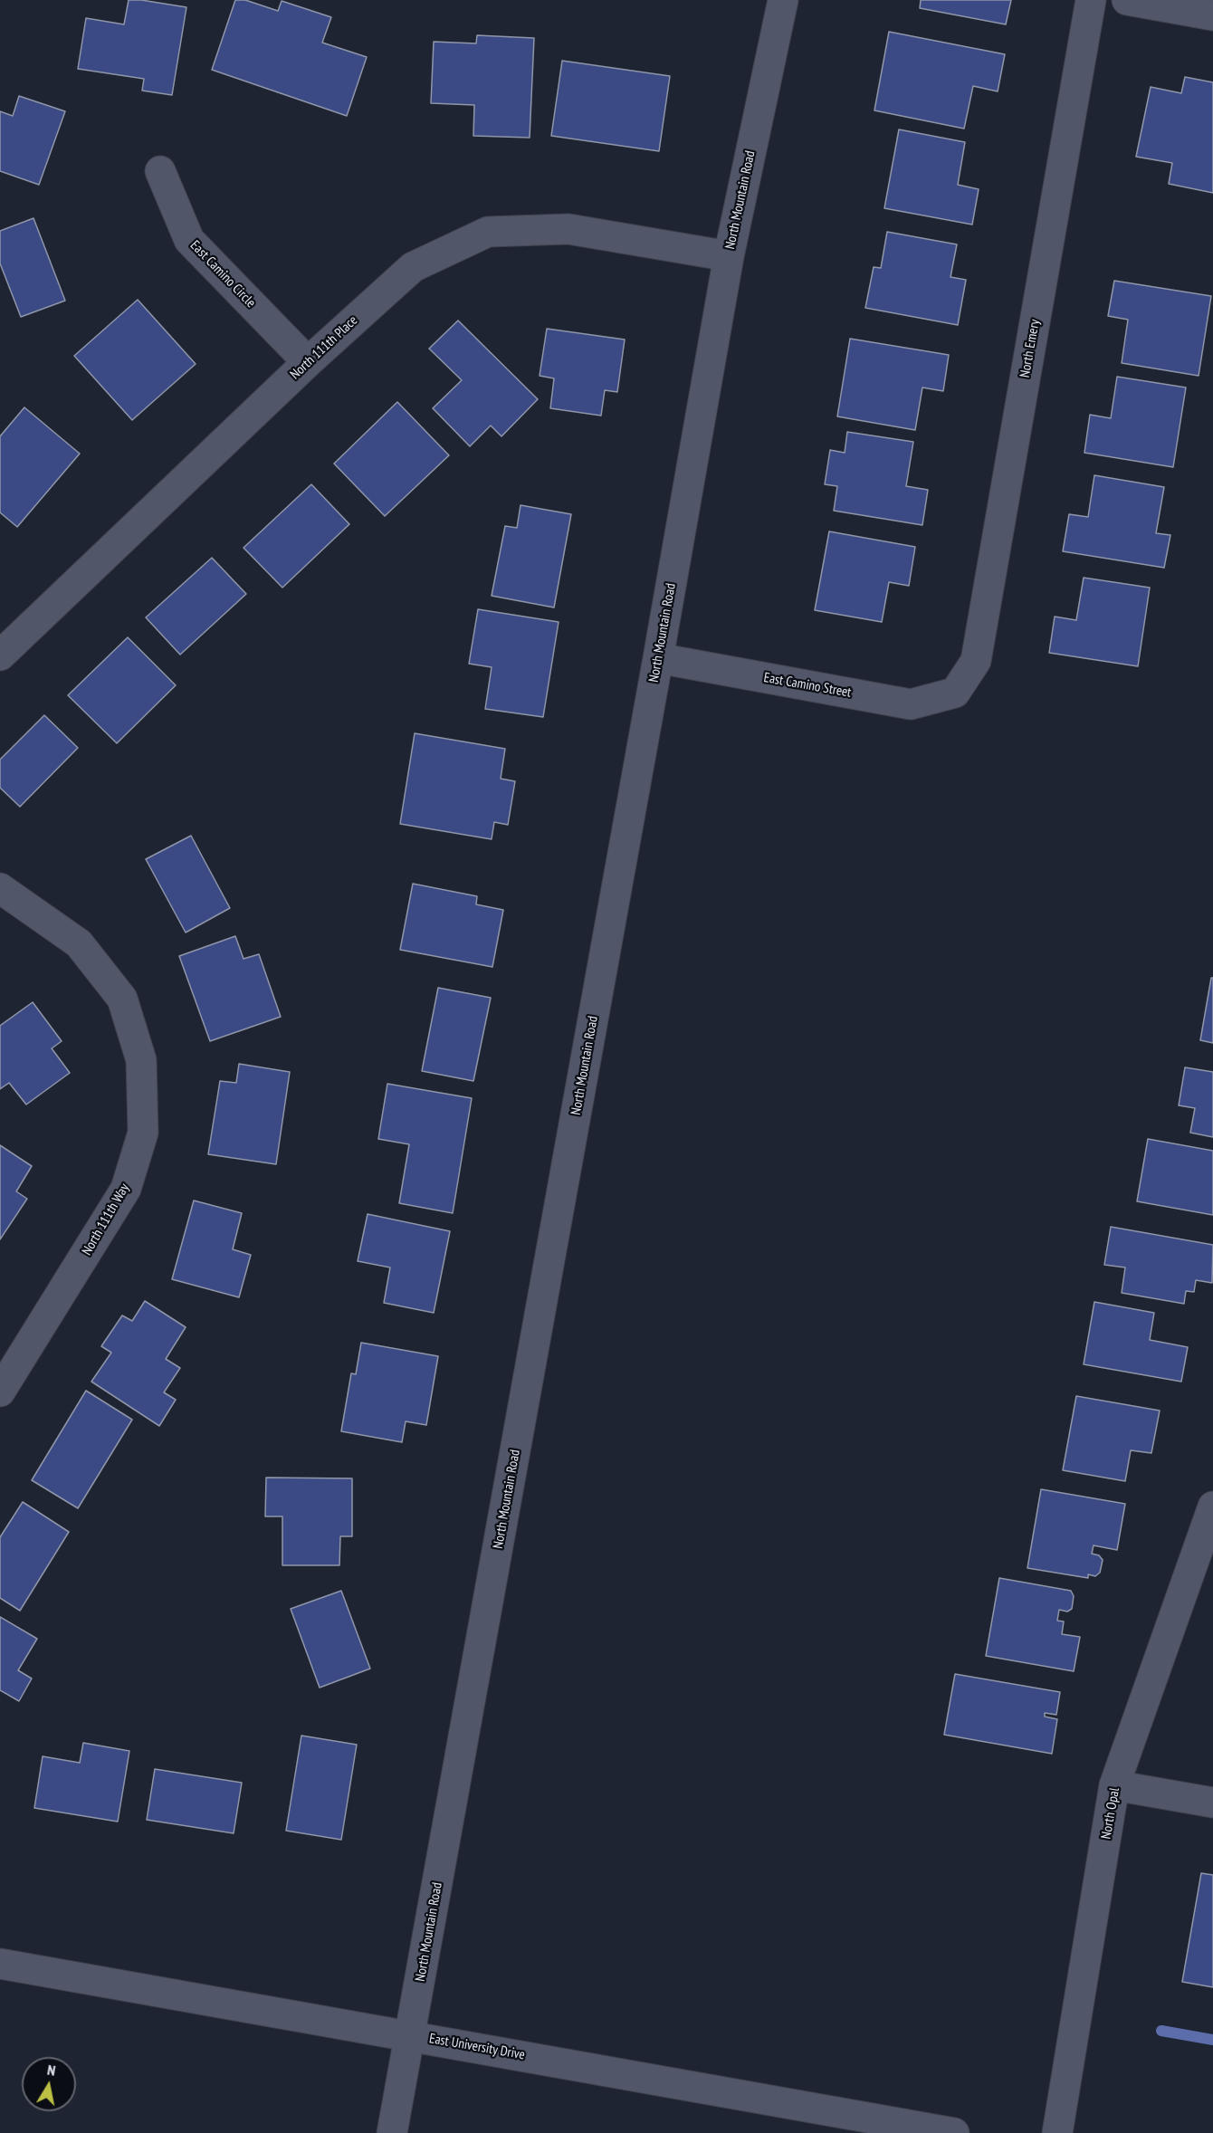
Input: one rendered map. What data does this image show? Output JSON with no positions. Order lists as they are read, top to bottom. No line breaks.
{"streets":{"street":["North Mountain Road","East Camino Circle","North 111th Place","North Emery","East Camino Street","North 111th Way","North Opal","East University Drive"]},"crossings":[["North Mountain Road","North 111th Place"],["North Mountain Road","East Camino Street"],["North Mountain Road","East University Drive"],["East Camino Circle","North 111th Place"],["North Emery","East Camino Street"]],"north":"top"}
